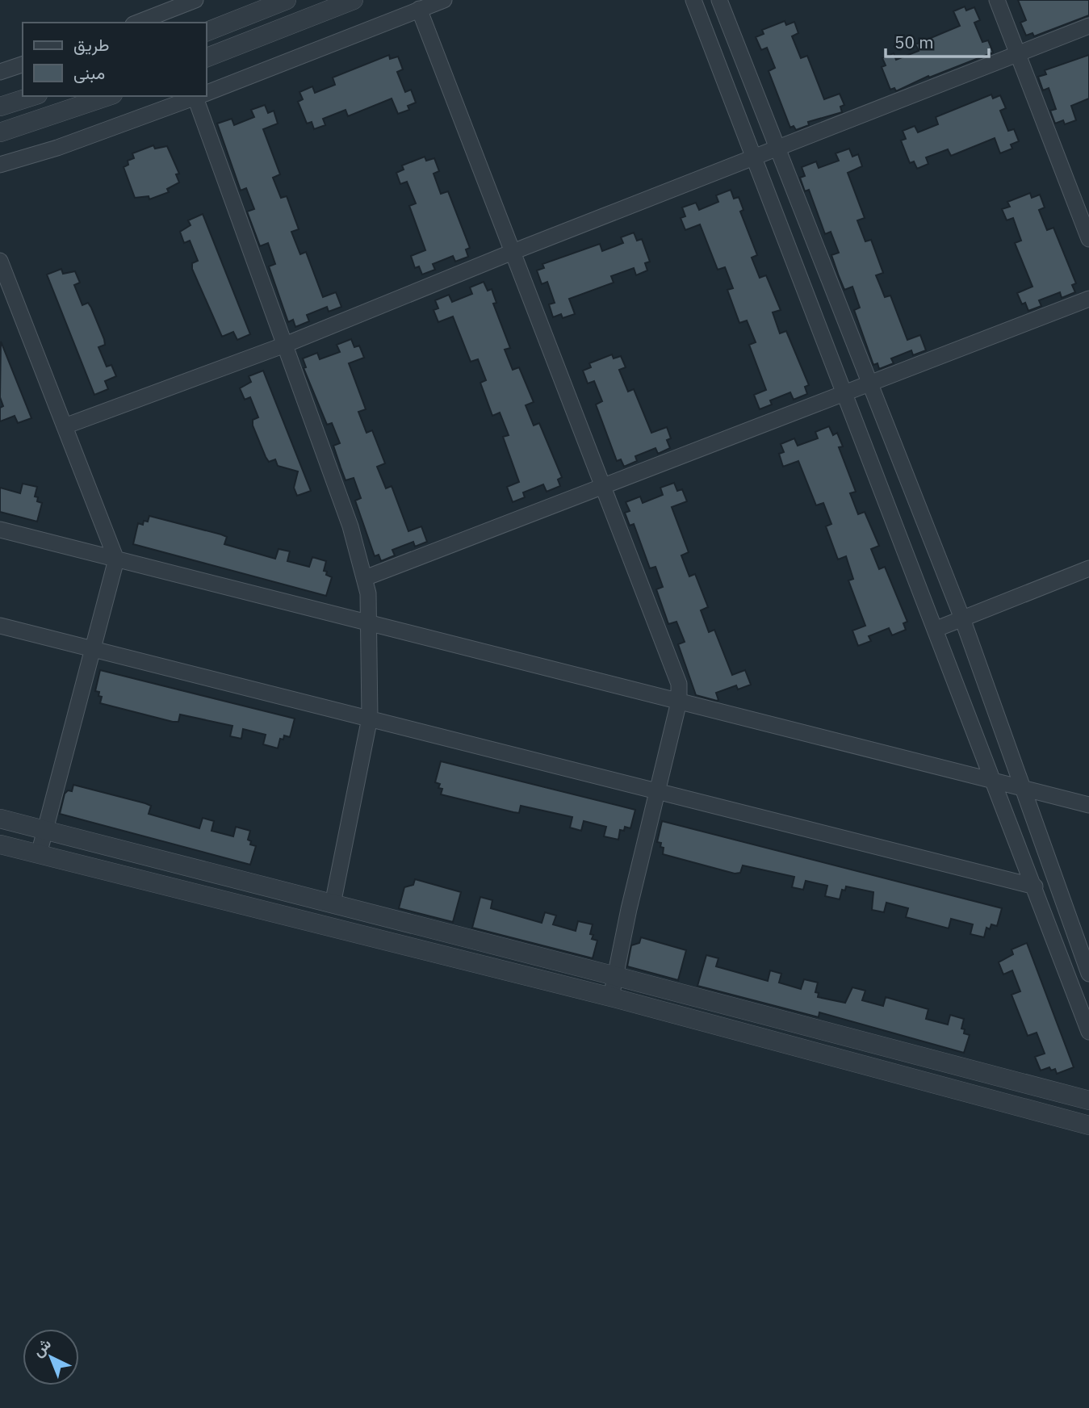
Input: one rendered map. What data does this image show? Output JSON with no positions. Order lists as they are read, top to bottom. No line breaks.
{"legend":["طريق","مبنى"],"scale_bar":"50 m","north":"top left"}
